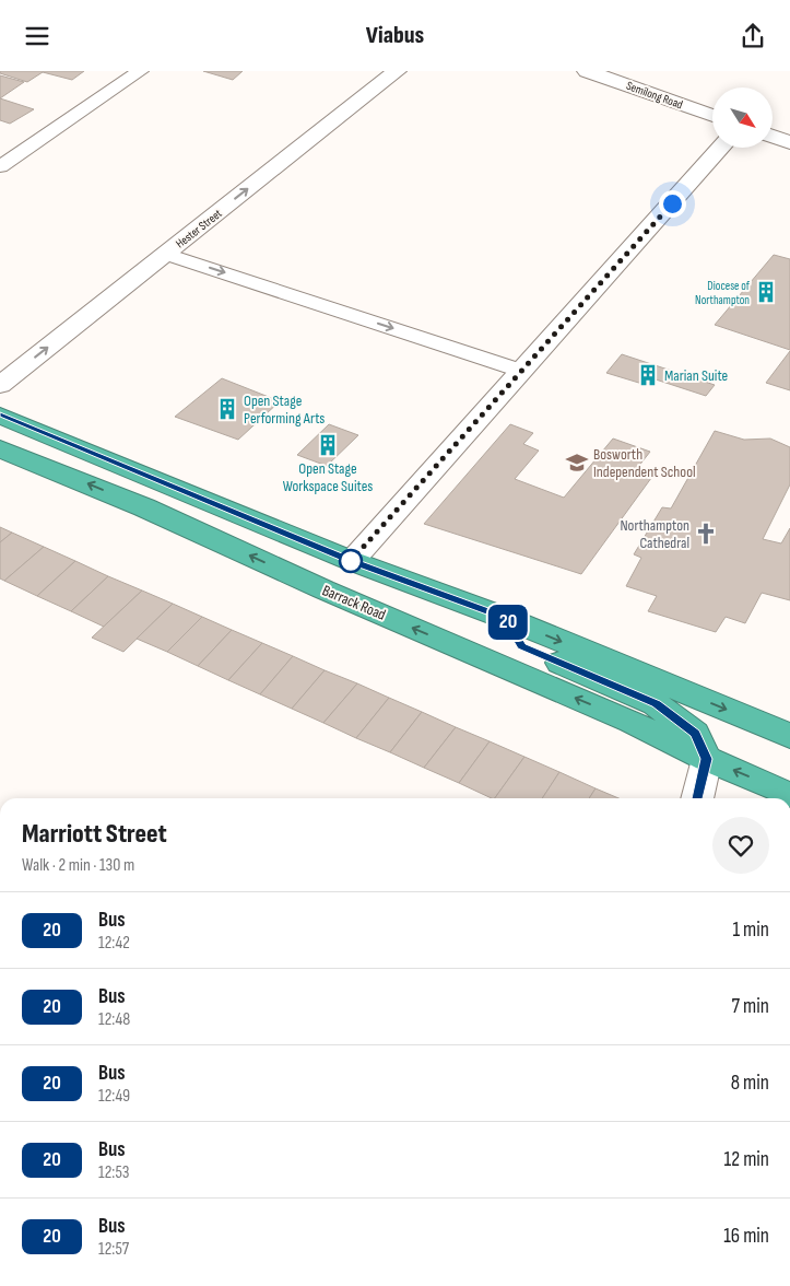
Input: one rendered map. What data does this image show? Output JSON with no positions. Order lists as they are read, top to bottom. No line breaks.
{"streets":{"highway":["Barrack Road"],"street":["Semilong Road","Hester Street"]},"one_way":["Hester Street"],"places":{"building":["Diocese of Northampton","Marian Suite","Open Stage Performing Arts","Open Stage Workspace Suites"],"school or university":["Bosworth Independent School"],"church":["Northampton Cathedral"]},"lines":["bus line 20"],"north":"bottom right","page":{"header":"Viabus","on_map":"20","heading":["Marriott Street","Walk · 2 min · 130 m"],"list":[{"mark":"20","name":"Bus","note":"12:42","value":"1 min"},{"mark":"20","name":"Bus","note":"12:48","value":"7 min"},{"mark":"20","name":"Bus","note":"12:49","value":"8 min"},{"mark":"20","name":"Bus","note":"12:53","value":"12 min"},{"mark":"20","name":"Bus","note":"12:57","value":"16 min"}]}}
